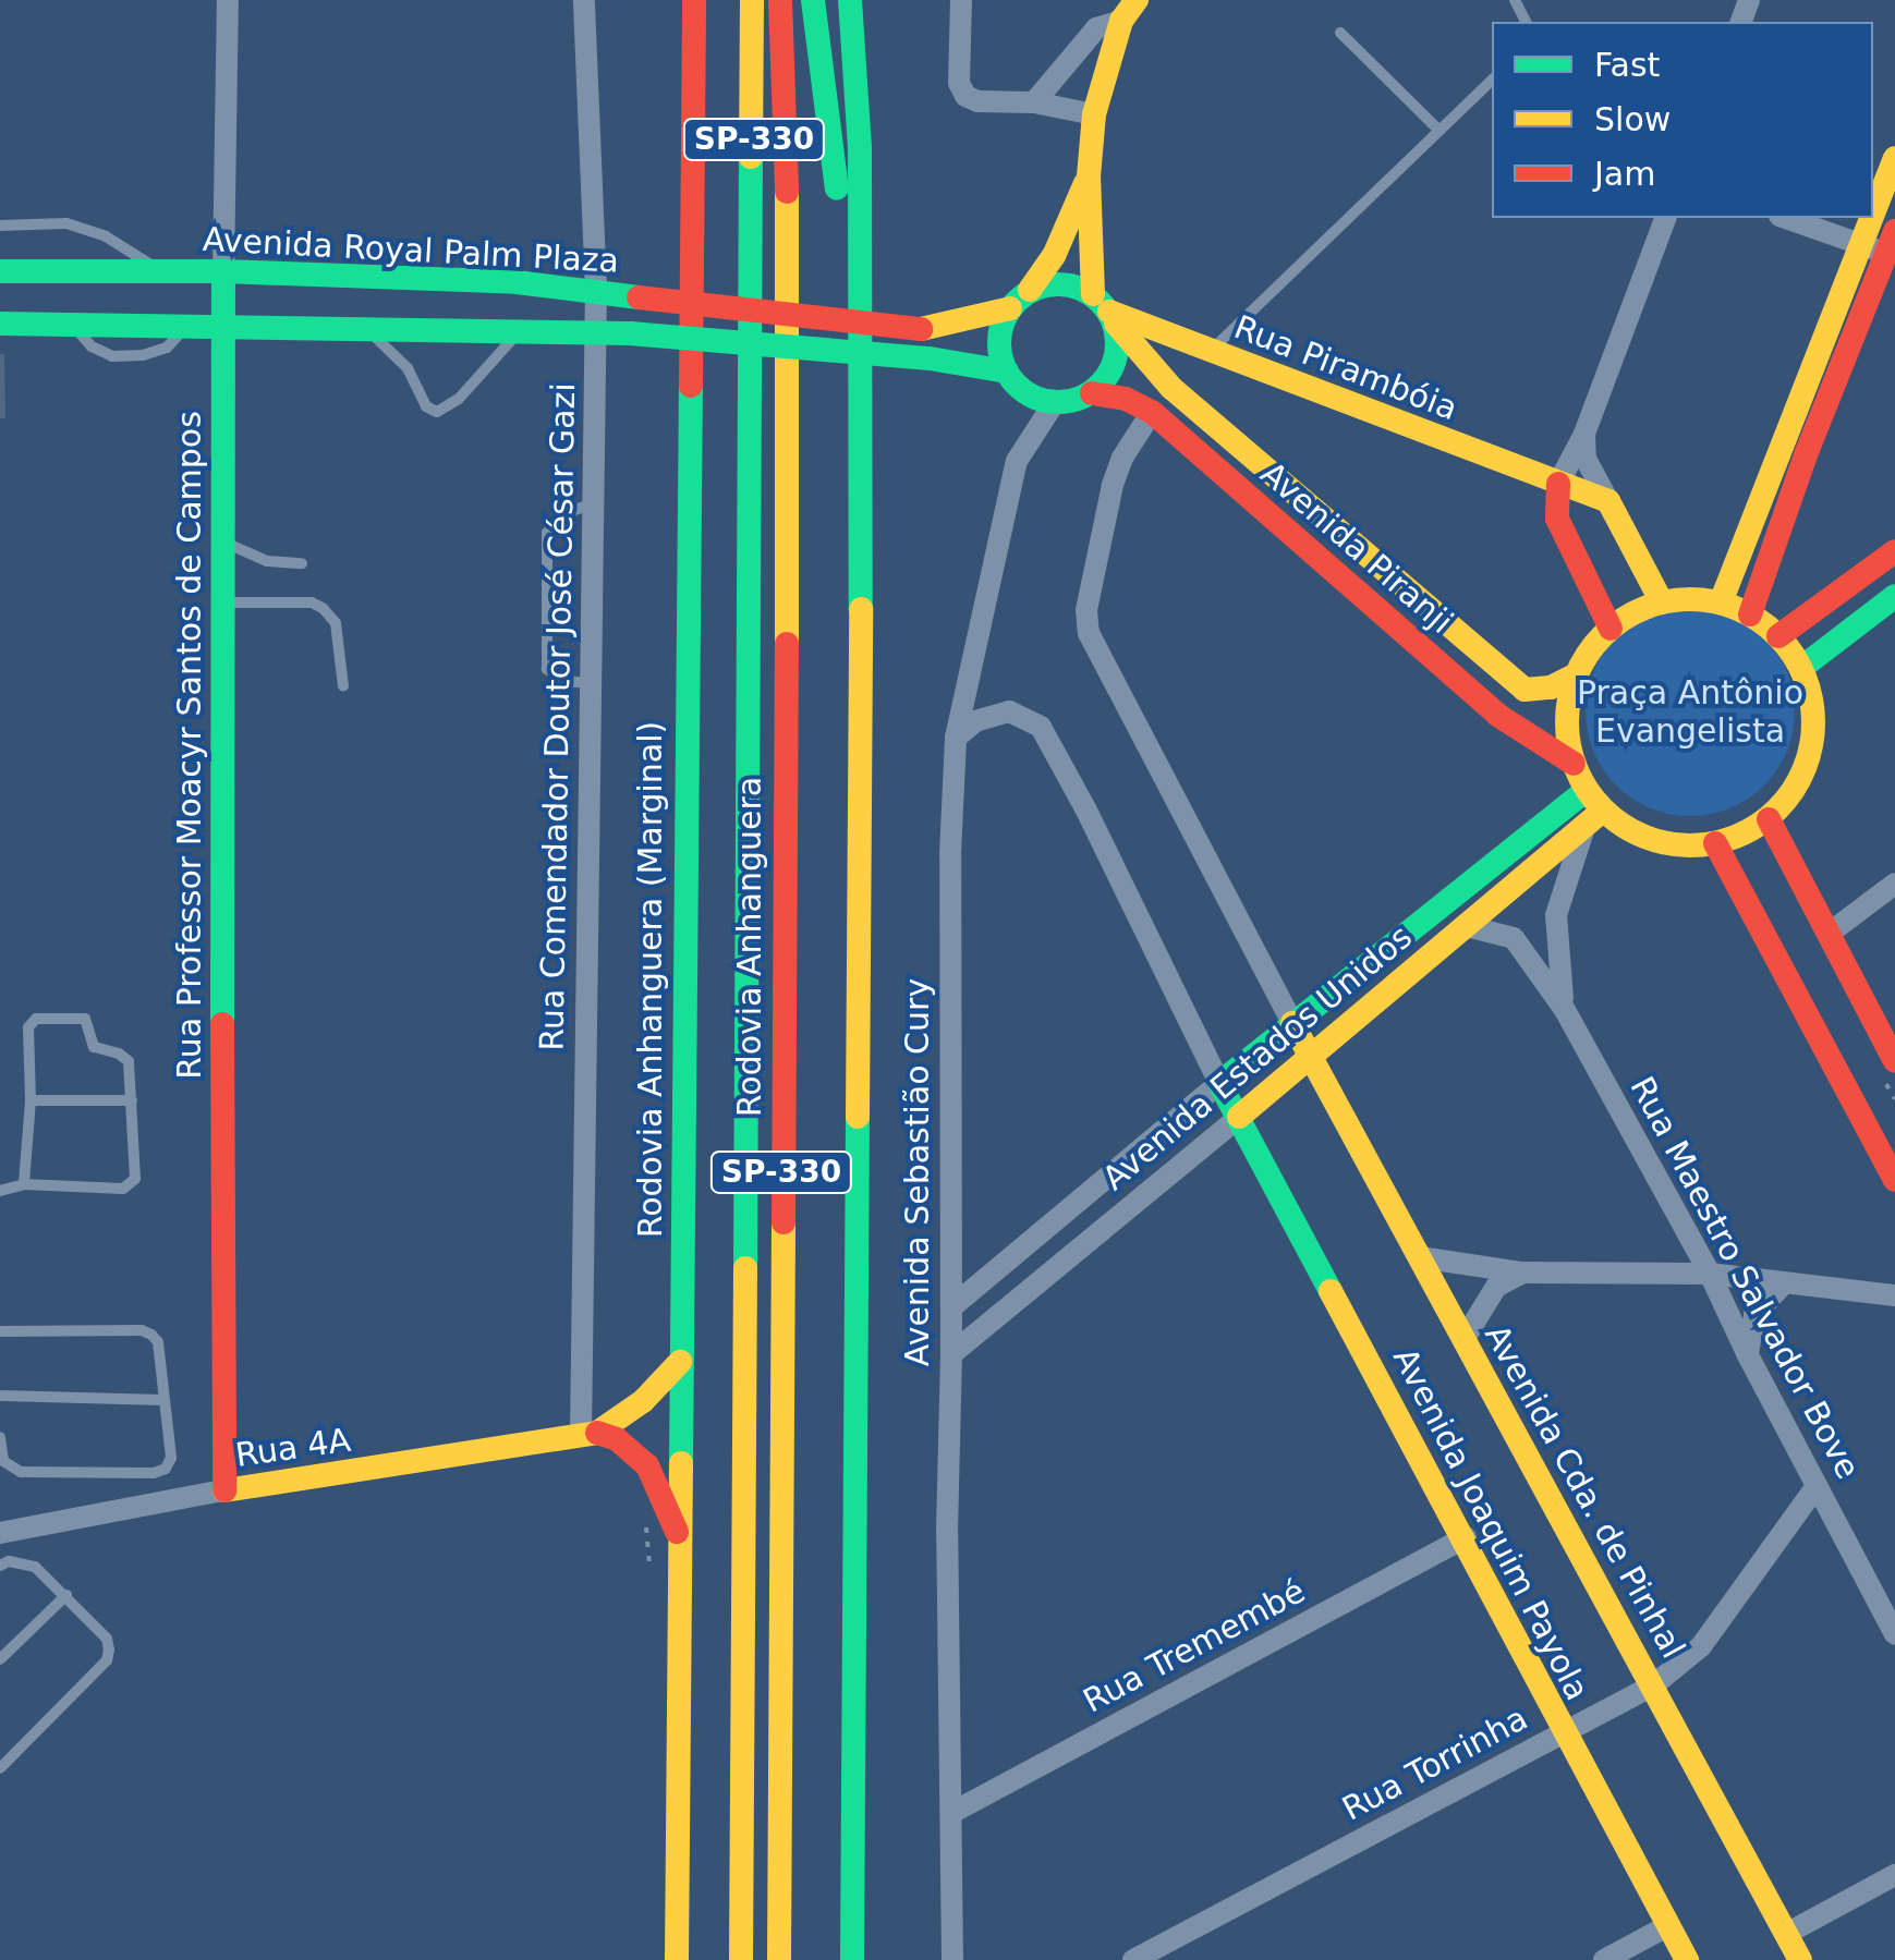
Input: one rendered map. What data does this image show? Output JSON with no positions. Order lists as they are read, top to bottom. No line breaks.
{"streets":{"main road":["SP-330","Avenida Royal Palm Plaza","Rua Pirambóia","Avenida Piranji","Rua Professor Moacyr Santos de Campos","Rodovia Anhanguera","Rodovia Anhanguera (Marginal)","Avenida Estados Unidos","Rua 4A","Avenida Cda. de Pinhal","Avenida Joaquim Payola"],"street":["Rua Comendador Doutor José César Gazi","Avenida Sebastião Cury","Rua Maestro Salvador Bove","Rua Tremembé","Rua Torrinha"]},"crossings":[["Avenida Royal Palm Plaza","Rua Pirambóia"],["Avenida Royal Palm Plaza","Avenida Piranji"],["Avenida Royal Palm Plaza","Rua Comendador Doutor José César Gazi"],["Avenida Royal Palm Plaza","Rua Professor Moacyr Santos de Campos"],["Avenida Royal Palm Plaza","Avenida Sebastião Cury"],["Rua Pirambóia","Avenida Piranji"],["Rua Pirambóia","Avenida Sebastião Cury"],["Avenida Piranji","Avenida Estados Unidos"],["Avenida Piranji","Avenida Sebastião Cury"],["Avenida Piranji","Rua Maestro Salvador Bove"],["Rua Comendador Doutor José César Gazi","Rua 4A"],["Rua Professor Moacyr Santos de Campos","Rua 4A"],["Rodovia Anhanguera (Marginal)","Rua 4A"],["Avenida Estados Unidos","Avenida Sebastião Cury"],["Avenida Estados Unidos","Rua Maestro Salvador Bove"],["Avenida Estados Unidos","Avenida Cda. de Pinhal"],["Avenida Estados Unidos","Avenida Joaquim Payola"],["Avenida Sebastião Cury","Rua Tremembé"],["Rua Maestro Salvador Bove","Rua Torrinha"],["Avenida Cda. de Pinhal","Rua Torrinha"],["Avenida Joaquim Payola","Rua Tremembé"],["Avenida Joaquim Payola","Rua Torrinha"]],"parks":["Praça Antônio Evangelista"],"legend":["Fast","Slow","Jam"]}
